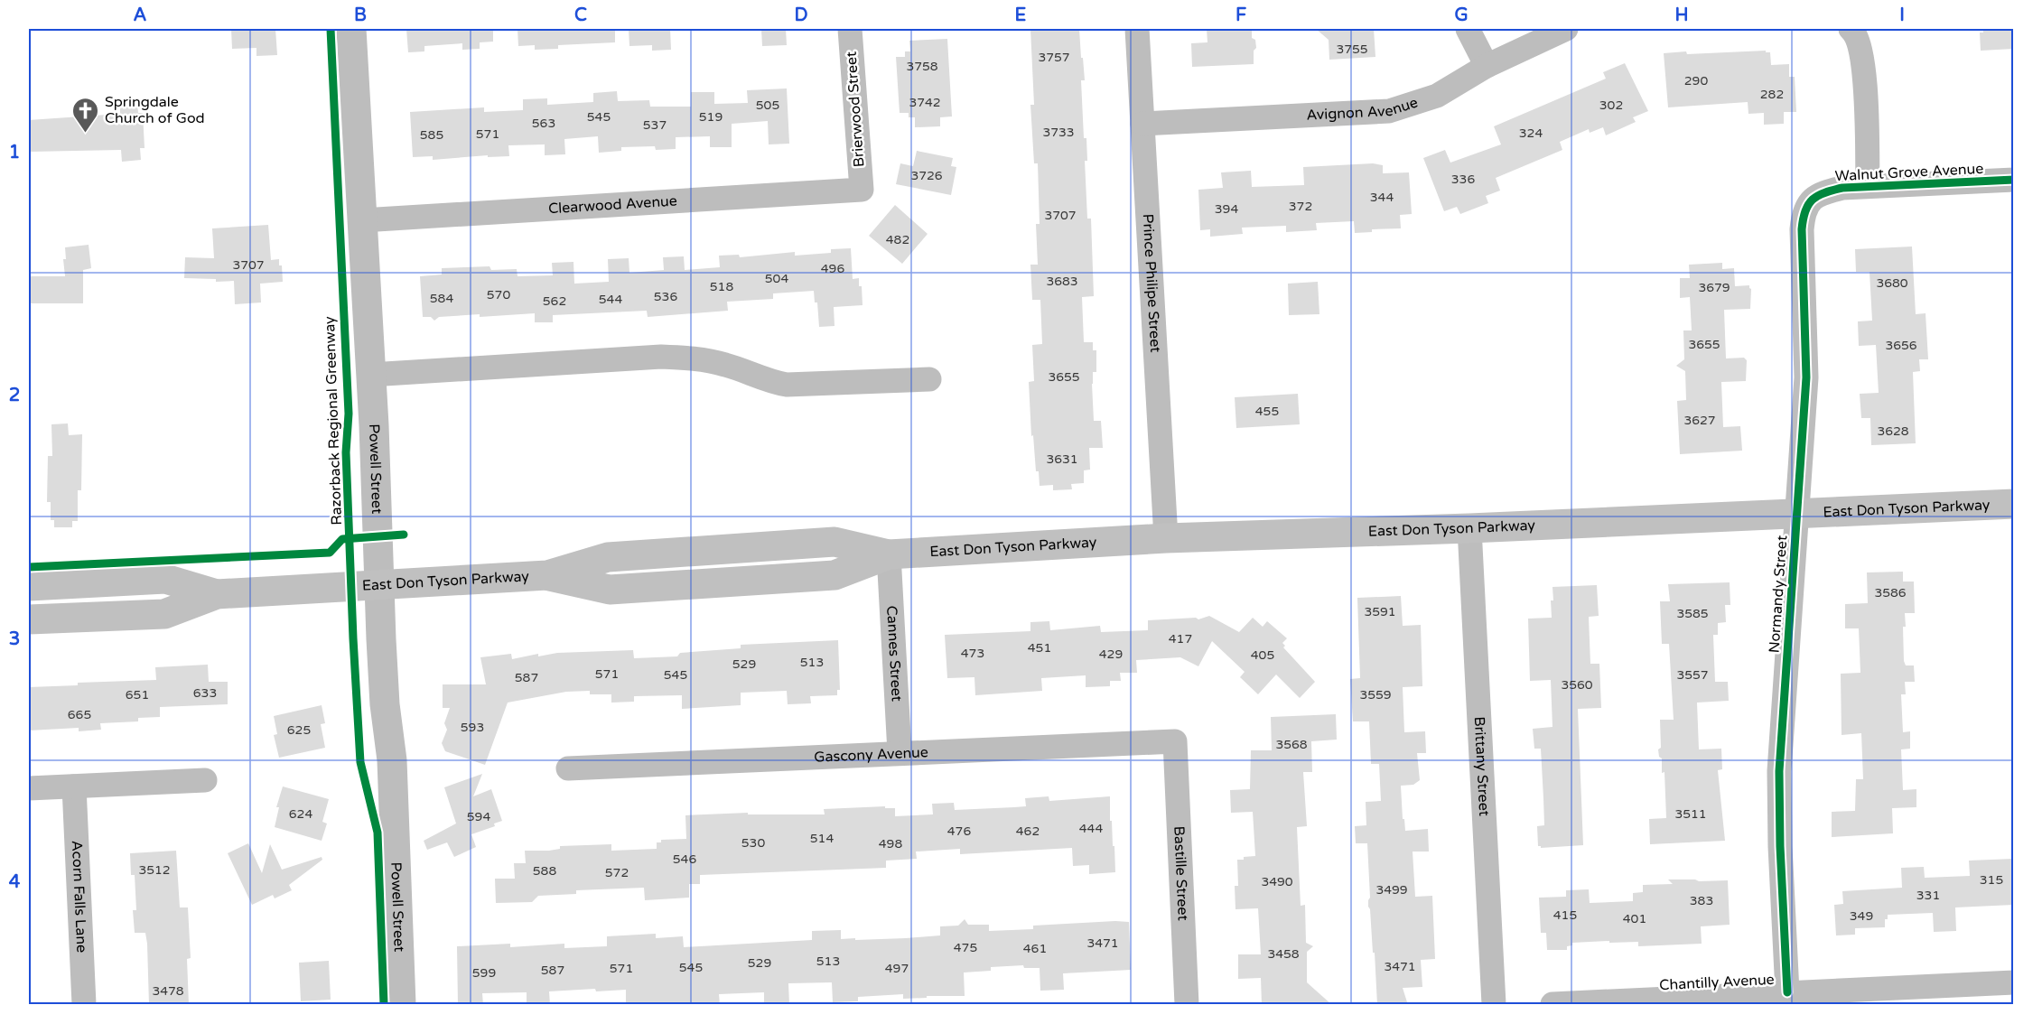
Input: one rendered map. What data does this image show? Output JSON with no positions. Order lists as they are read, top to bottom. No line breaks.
{"streets":{"main road":["East Don Tyson Parkway"],"street":["Avignon Avenue","Brierwood Street","Walnut Grove Avenue","Clearwood Avenue","Prince Philipe Street","Powell Street","Normandy Street","Cannes Street","Gascony Avenue","Brittany Street","Bastille Street","Acorn Falls Lane","Chantilly Avenue"],"cycle path":["Razorback Regional Greenway"]},"crossings":[["Avignon Avenue","Prince Philipe Street"],["Brierwood Street","Clearwood Avenue"],["Walnut Grove Avenue","Normandy Street"],["Clearwood Avenue","Powell Street"],["Prince Philipe Street","East Don Tyson Parkway"],["Powell Street","East Don Tyson Parkway"],["East Don Tyson Parkway","Normandy Street"],["East Don Tyson Parkway","Cannes Street"],["East Don Tyson Parkway","Brittany Street"],["Normandy Street","Chantilly Avenue"],["Cannes Street","Gascony Avenue"],["Gascony Avenue","Bastille Street"]],"places":{"church":["Springdale Church of God"]},"house_numbers":["3755","3757","3758","290","282","3742","505","302","545","519","563","537","3733","324","571","585","3726","336","344","372","394","3707","482","3707","496","504","3683","3680","518","3679","570","536","584","544","562","3655","3656","3655","455","3627","3628","3631","3586","3591","3585","417","451","473","429","405","513","529","571","545","3557","587","3560","633","651","3559","665","593","625","3568","624","3511","594","444","476","462","514","530","498","546","3512","588","572","315","3490","3499","331","383","415","349","401","3471","475","461","3458","513","529","3471","545","571","497","587","599","3478"],"grid":{"columns":["A","B","C","D","E","F","G","H","I"],"rows":["1","2","3","4"]}}
